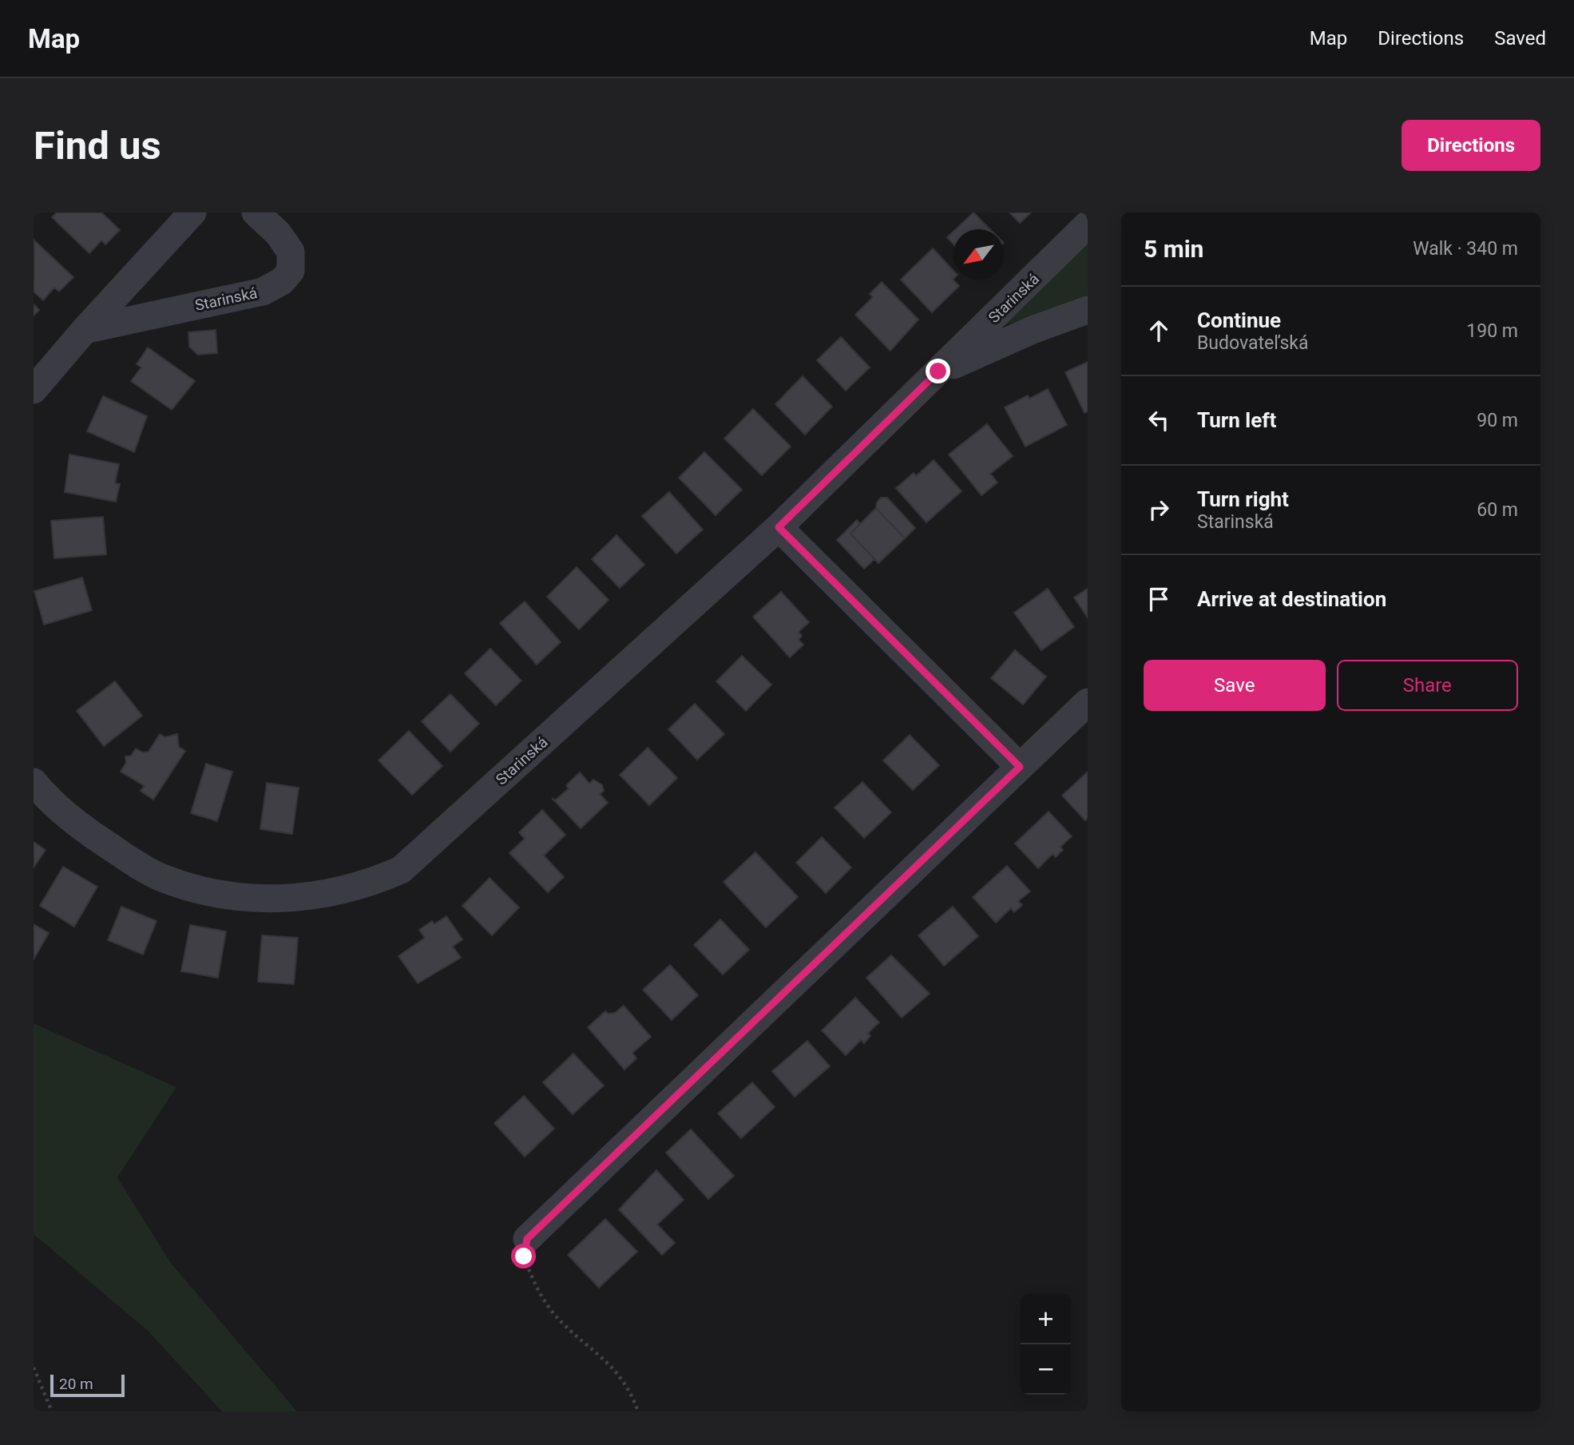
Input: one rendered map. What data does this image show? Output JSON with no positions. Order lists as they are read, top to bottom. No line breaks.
{"streets":{"street":["Starinská"]},"scale_bar":"20 m","north":"bottom left","page":{"header":"Map","nav":["Map","Directions","Saved"],"buttons":["Directions",["Save","Share"]],"title":"Find us","heading":["5 min","Walk · 340 m"],"list":[["Continue","Budovateľská","190 m"],["Turn left","90 m"],["Turn right","Starinská","60 m"],"Arrive at destination"],"map_buttons":["+","−"],"scale":"20 m"}}
